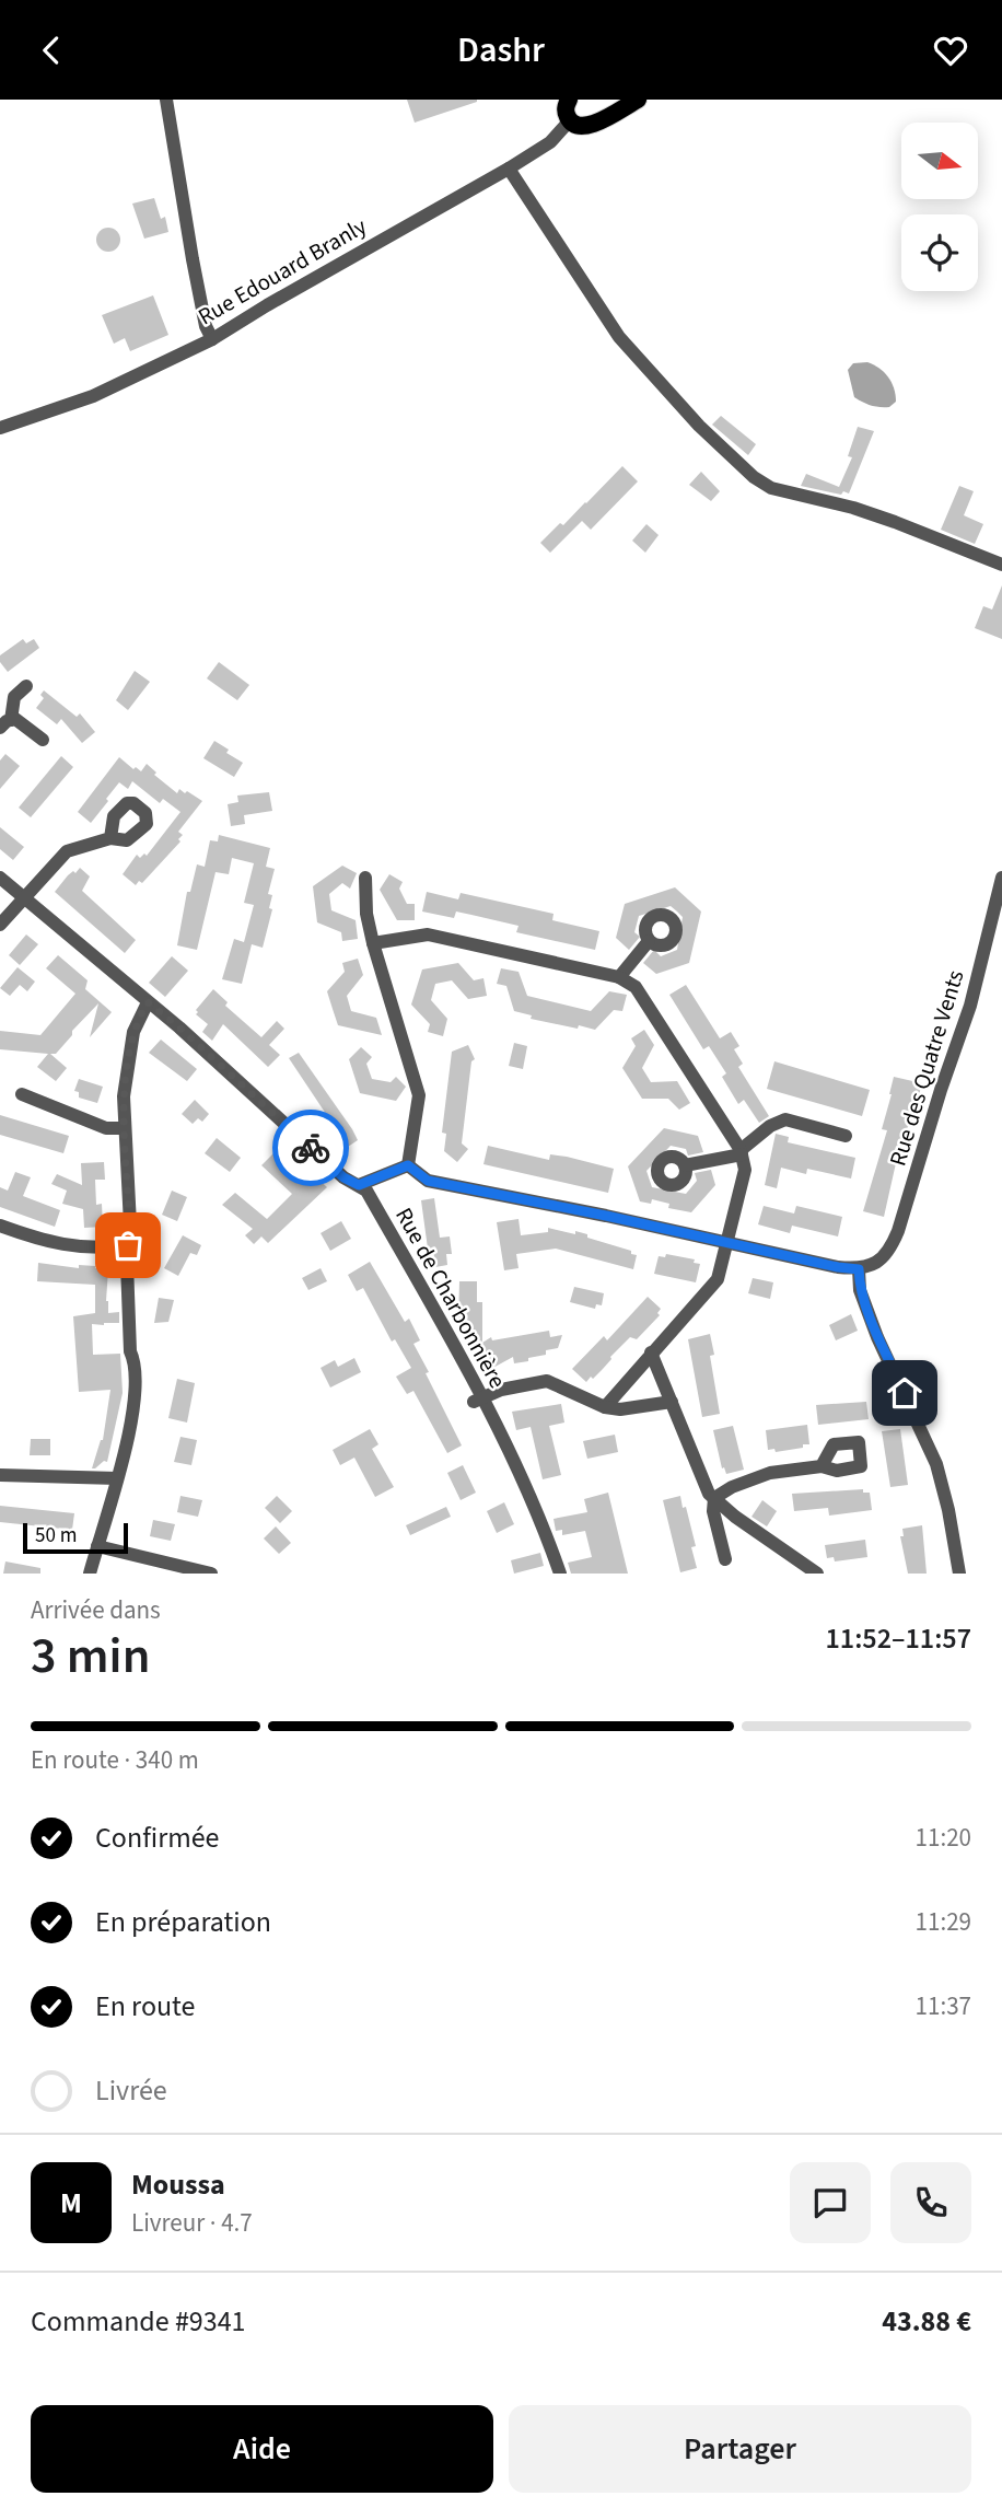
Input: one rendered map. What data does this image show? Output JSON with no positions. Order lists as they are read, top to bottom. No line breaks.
{"streets":{"street":["Rue Edouard Branly","Rue des Quatre Vents","Rue de Charbonnière"]},"scale_bar":"50 m","north":"right","page":{"header":"Dashr","scale":"50 m","heading":["3 min","Arrivée dans","11:52–11:57"],"panel":["Moussa","Livreur · 4.7","Commande #9341","43.88 €"],"bar":"En route · 340 m","list":[["Confirmée","11:20"],["En préparation","11:29"],["En route","11:37"],"Livrée"],"round":"M","buttons":["Aide","Partager"]}}
